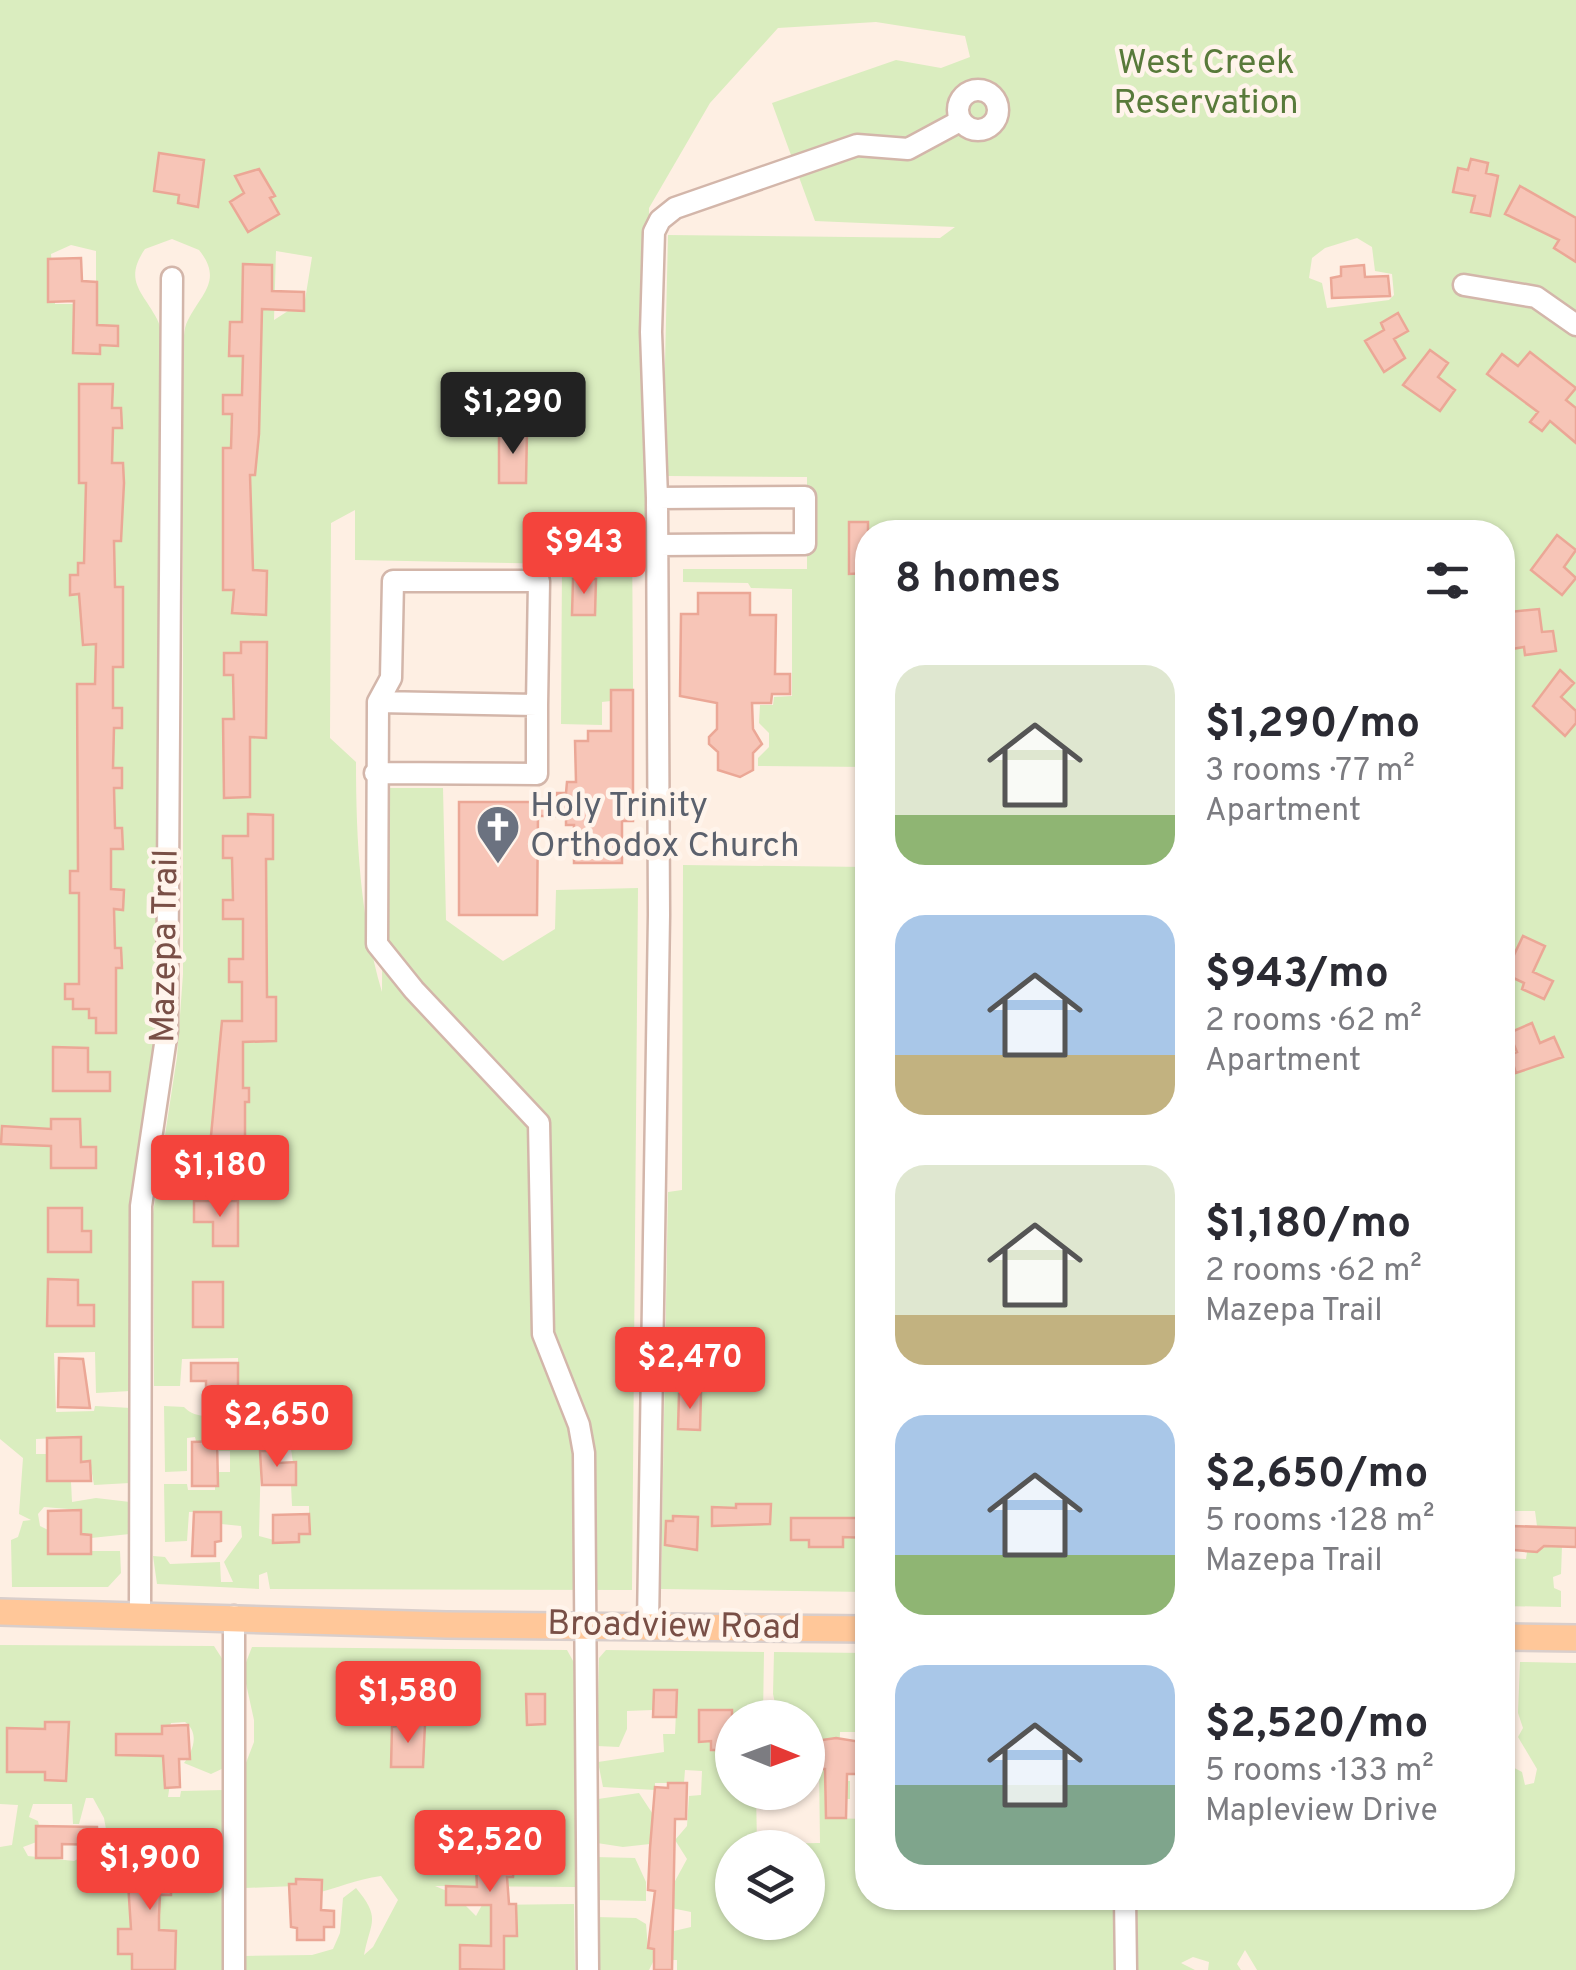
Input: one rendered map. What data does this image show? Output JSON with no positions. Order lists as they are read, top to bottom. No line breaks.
{"streets":{"main road":["Broadview Road"],"street":["Mazepa Trail"]},"crossings":[["Mazepa Trail","Broadview Road"]],"parks":["West Creek Reservation"],"places":{"church":["Holy Trinity Orthodox Church"]},"north":"right","page":{"price":["$1,290","$943","$1,180","$2,470","$2,650","$1,580","$2,520","$1,900"],"heading":"8 homes","list":[{"name":"$1,290/mo","note":"3 rooms · 77 m² · Apartment"},{"name":"$943/mo","note":"2 rooms · 62 m² · Apartment"},{"name":"$1,180/mo","note":"2 rooms · 62 m² · Mazepa Trail"},{"name":"$2,650/mo","note":"5 rooms · 128 m² · Mazepa Trail"},{"name":"$2,520/mo","note":"5 rooms · 133 m² · Mapleview Drive"}]}}
